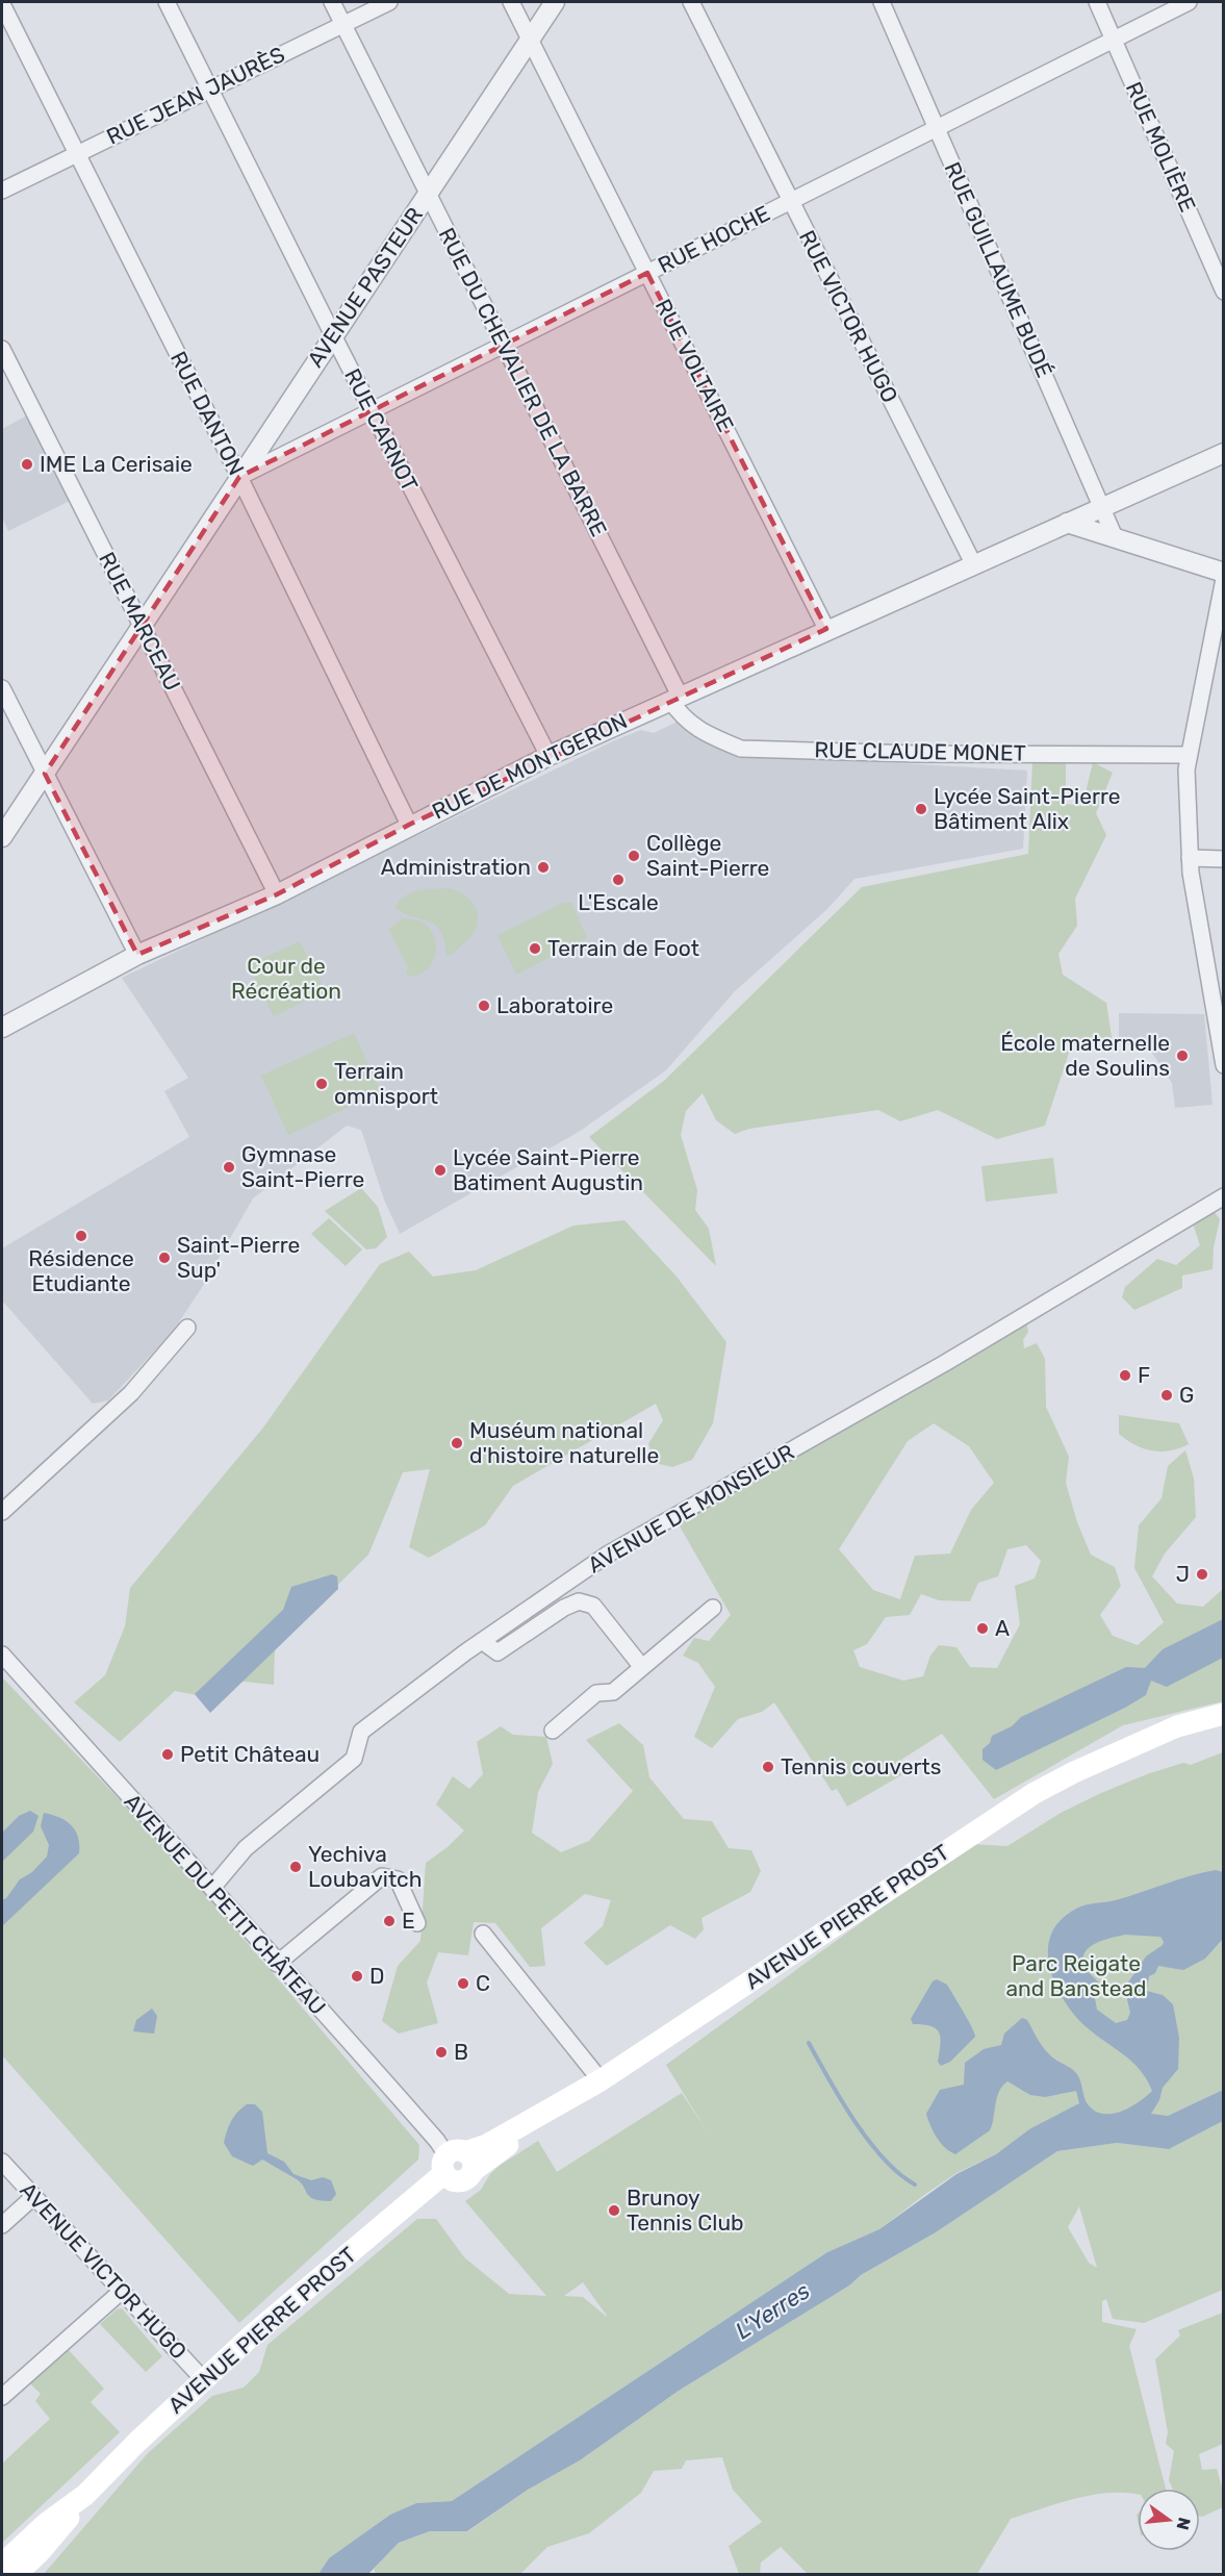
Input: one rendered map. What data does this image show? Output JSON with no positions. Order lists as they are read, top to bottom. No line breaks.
{"streets":{"main road":["AVENUE PIERRE PROST"],"street":["RUE JEAN JAURÈS","RUE MOLIÈRE","RUE HOCHE","RUE GUILLAUME BUDÉ","AVENUE PASTEUR","RUE VICTOR HUGO","RUE VOLTAIRE","RUE DU CHEVALIER DE LA BARRE","RUE DANTON","RUE CARNOT","RUE MARCEAU","RUE CLAUDE MONET","RUE DE MONTGERON","AVENUE DE MONSIEUR","AVENUE DU PETIT CHÂTEAU","AVENUE VICTOR HUGO"]},"crossings":[["RUE JEAN JAURÈS","RUE DU CHEVALIER DE LA BARRE"],["RUE JEAN JAURÈS","RUE DANTON"],["RUE JEAN JAURÈS","RUE CARNOT"],["RUE MOLIÈRE","RUE HOCHE"],["RUE HOCHE","RUE GUILLAUME BUDÉ"],["RUE HOCHE","AVENUE PASTEUR"],["RUE HOCHE","RUE VICTOR HUGO"],["RUE HOCHE","RUE VOLTAIRE"],["RUE HOCHE","RUE DU CHEVALIER DE LA BARRE"],["RUE HOCHE","RUE DANTON"],["RUE HOCHE","RUE CARNOT"],["RUE GUILLAUME BUDÉ","RUE DE MONTGERON"],["AVENUE PASTEUR","RUE VOLTAIRE"],["AVENUE PASTEUR","RUE DU CHEVALIER DE LA BARRE"],["AVENUE PASTEUR","RUE DANTON"],["AVENUE PASTEUR","RUE CARNOT"],["AVENUE PASTEUR","RUE MARCEAU"],["RUE VICTOR HUGO","RUE DE MONTGERON"],["RUE VOLTAIRE","RUE DE MONTGERON"],["RUE DU CHEVALIER DE LA BARRE","RUE CLAUDE MONET"],["RUE DU CHEVALIER DE LA BARRE","RUE DE MONTGERON"],["RUE DANTON","RUE DE MONTGERON"],["RUE CARNOT","RUE DE MONTGERON"],["RUE MARCEAU","RUE DE MONTGERON"],["RUE CLAUDE MONET","RUE DE MONTGERON"],["AVENUE DE MONSIEUR","AVENUE DU PETIT CHÂTEAU"],["AVENUE DU PETIT CHÂTEAU","AVENUE PIERRE PROST"],["AVENUE PIERRE PROST","AVENUE VICTOR HUGO"]],"water":["L'Yerres"],"parks":["Cour de Récréation","Parc Reigate and Banstead"],"places":["IME La Cerisaie","Lycée Saint-Pierre Bâtiment Alix","Collège Saint-Pierre","Administration","L'Escale","Terrain de Foot","Laboratoire","École maternelle de Soulins","Terrain omnisport","Gymnase Saint-Pierre","Lycée Saint-Pierre Batiment Augustin","Résidence Etudiante","Saint-Pierre Sup'","F","G","Muséum national d'histoire naturelle","J","A","Petit Château","Tennis couverts","Yechiva Loubavitch","E","D","C","B","Brunoy Tennis Club"],"north":"right"}
